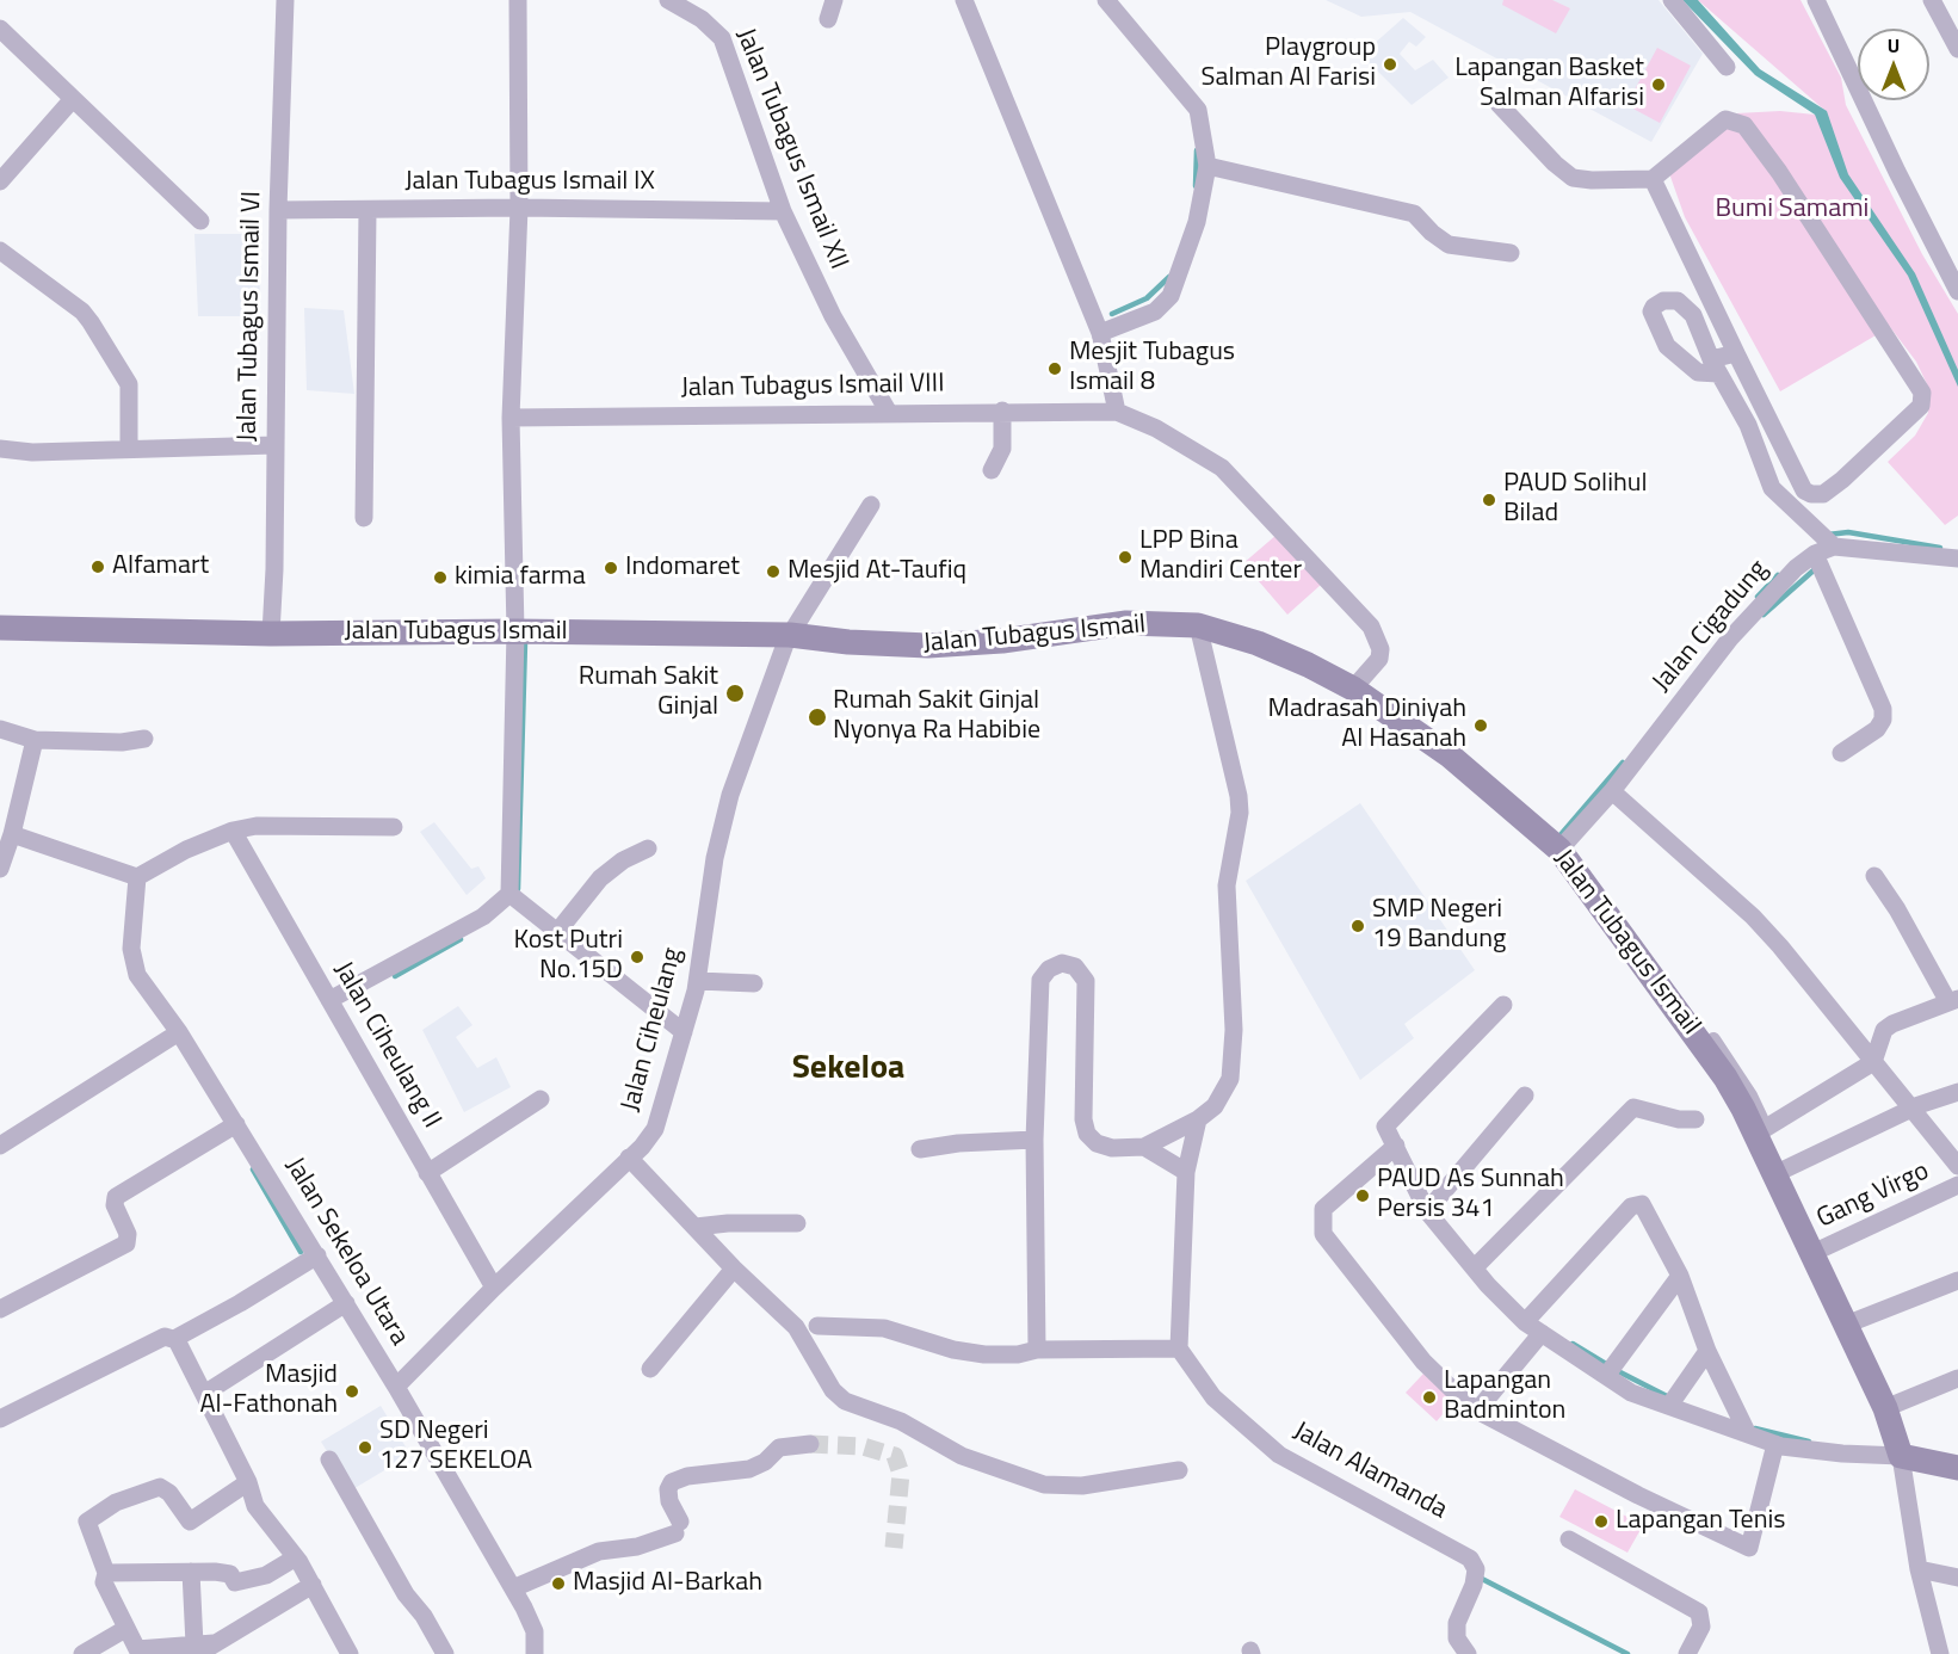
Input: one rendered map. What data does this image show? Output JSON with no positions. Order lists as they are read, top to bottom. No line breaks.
{"streets":{"main road":["Jalan Tubagus Ismail"],"street":["Jalan Tubagus Ismail XII","Jalan Tubagus Ismail IX","Jalan Tubagus Ismail VI","Jalan Tubagus Ismail VIII","Jalan Cigadung","Jalan Ciheulang","Jalan Ciheulang II","Gang Virgo","Jalan Sekeloa Utara","Jalan Alamanda"]},"crossings":[["Jalan Tubagus Ismail XII","Jalan Tubagus Ismail IX"],["Jalan Tubagus Ismail XII","Jalan Tubagus Ismail VIII"],["Jalan Tubagus Ismail IX","Jalan Tubagus Ismail VI"],["Jalan Tubagus Ismail VI","Jalan Tubagus Ismail"],["Jalan Tubagus Ismail VIII","Jalan Tubagus Ismail"],["Jalan Cigadung","Jalan Tubagus Ismail"],["Jalan Tubagus Ismail","Jalan Ciheulang"],["Jalan Tubagus Ismail","Gang Virgo"],["Jalan Ciheulang","Jalan Ciheulang II"],["Jalan Ciheulang","Jalan Sekeloa Utara"]],"districts":["Sekeloa"],"parks":["Bumi Samami"],"places":["Playgroup Salman Al Farisi","Lapangan Basket Salman Alfarisi","Mesjit Tubagus Ismail 8","PAUD Solihul Bilad","LPP Bina Mandiri Center","Alfamart","Indomaret","Mesjid At-Taufiq","kimia farma","Rumah Sakit Ginjal","Rumah Sakit Ginjal Nyonya Ra Habibie","Madrasah Diniyah Al Hasanah","SMP Negeri 19 Bandung","Kost Putri No.15D","PAUD As Sunnah Persis 341","Masjid Al-Fathonah","Lapangan Badminton","SD Negeri 127 SEKELOA","Lapangan Tenis","Masjid Al-Barkah"],"north":"top"}
